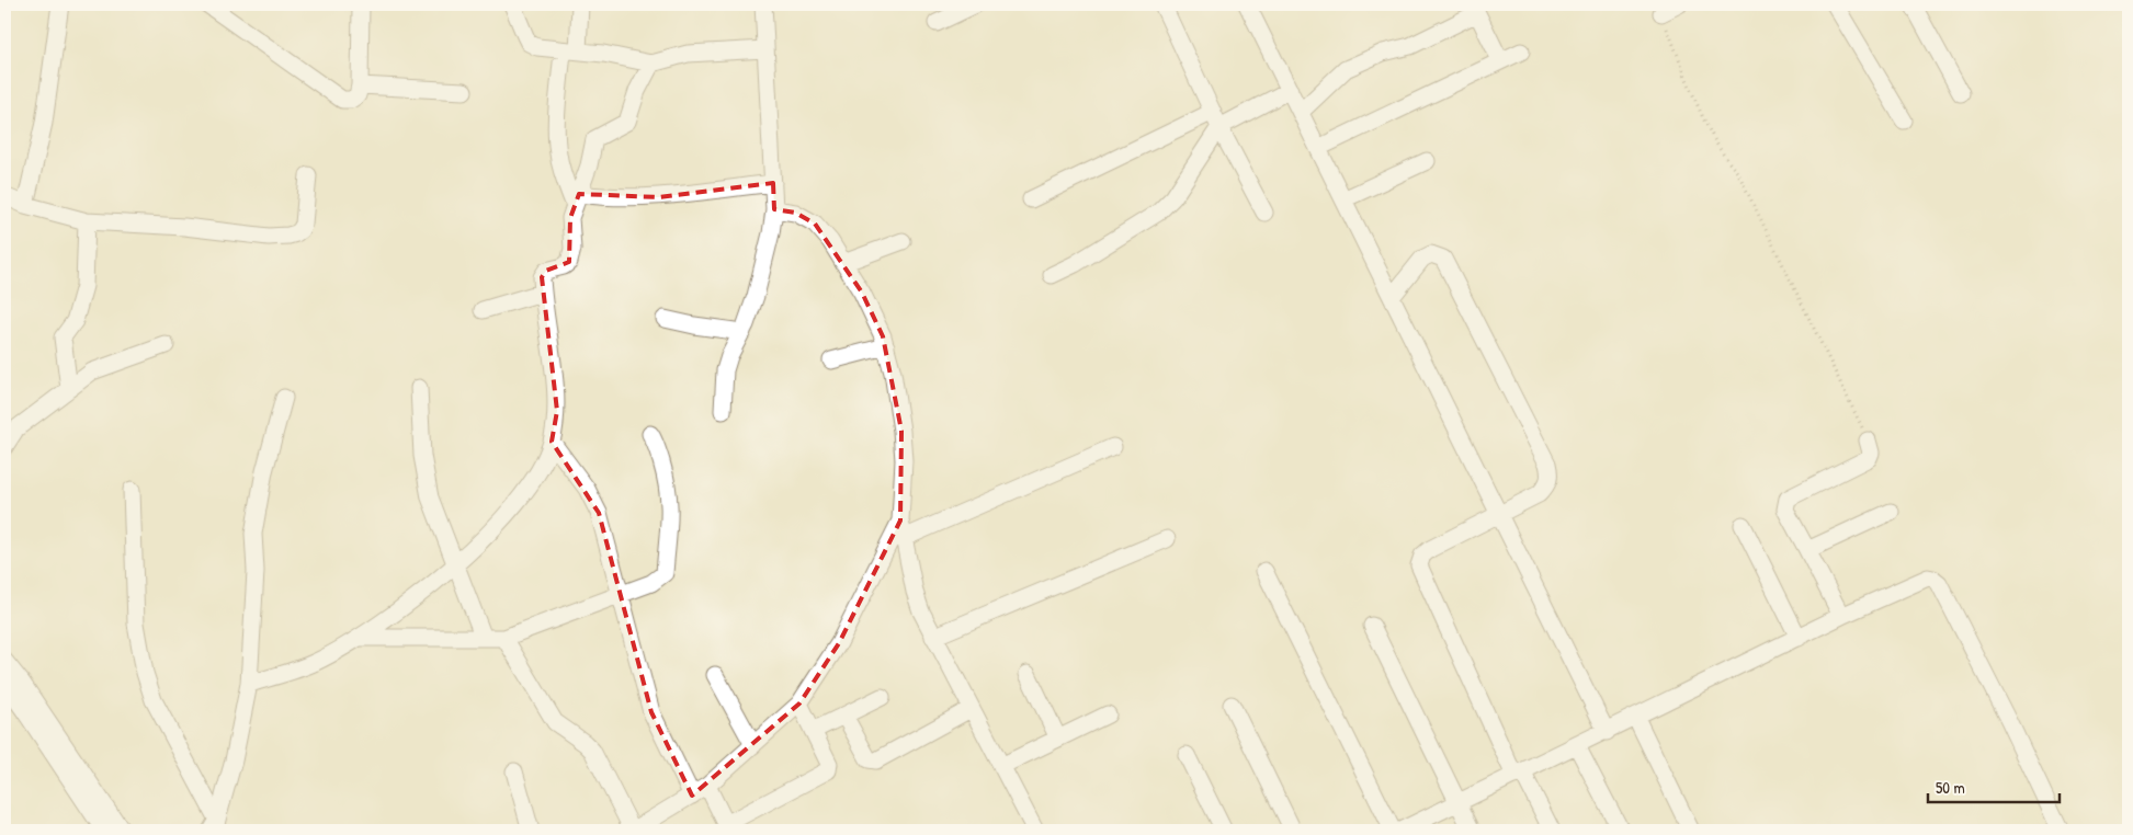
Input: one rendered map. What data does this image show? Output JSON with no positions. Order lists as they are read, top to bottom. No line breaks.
{"scale_bar":"50 m"}
